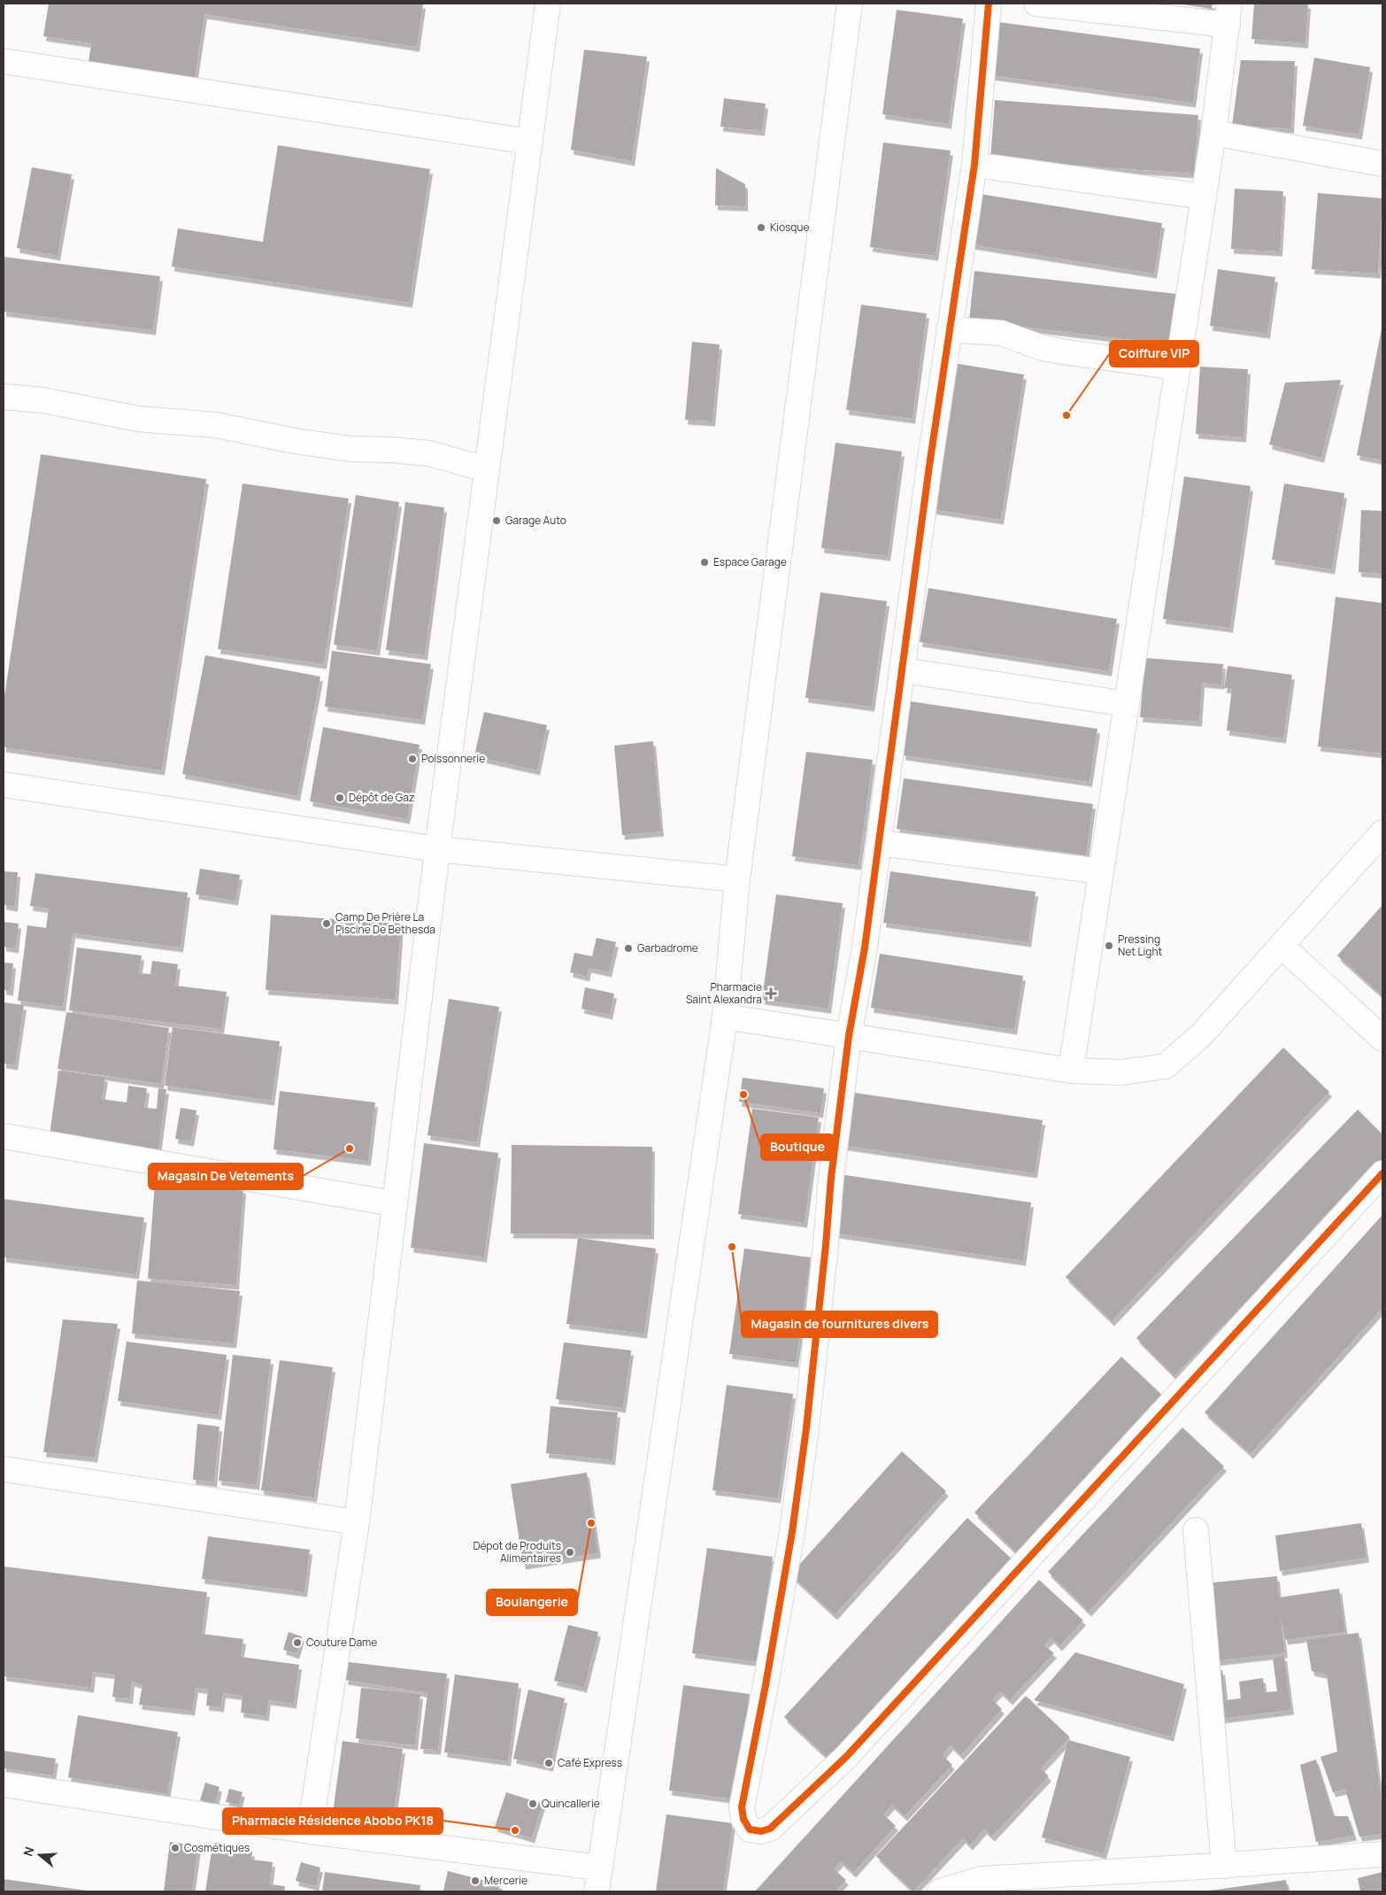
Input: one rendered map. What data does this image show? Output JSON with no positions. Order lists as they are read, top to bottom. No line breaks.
{"places":{"other":["Kiosque","Coiffure VIP","Garage Auto","Espace Garage","Poissonnerie","Dépôt de Gaz","Camp De Prière La Piscine De Bethesda","Pressing Net Light","Garbadrome","Boutique","Magasin De Vetements","Magasin de fournitures divers","Boulangerie","Dépot de Produits Alimentaires","Couture Dame","Café Express","Quincallerie","Pharmacie Résidence Abobo PK18","Cosmétiques","Mercerie"],"health":["Pharmacie Saint Alexandra"]},"north":"left"}
